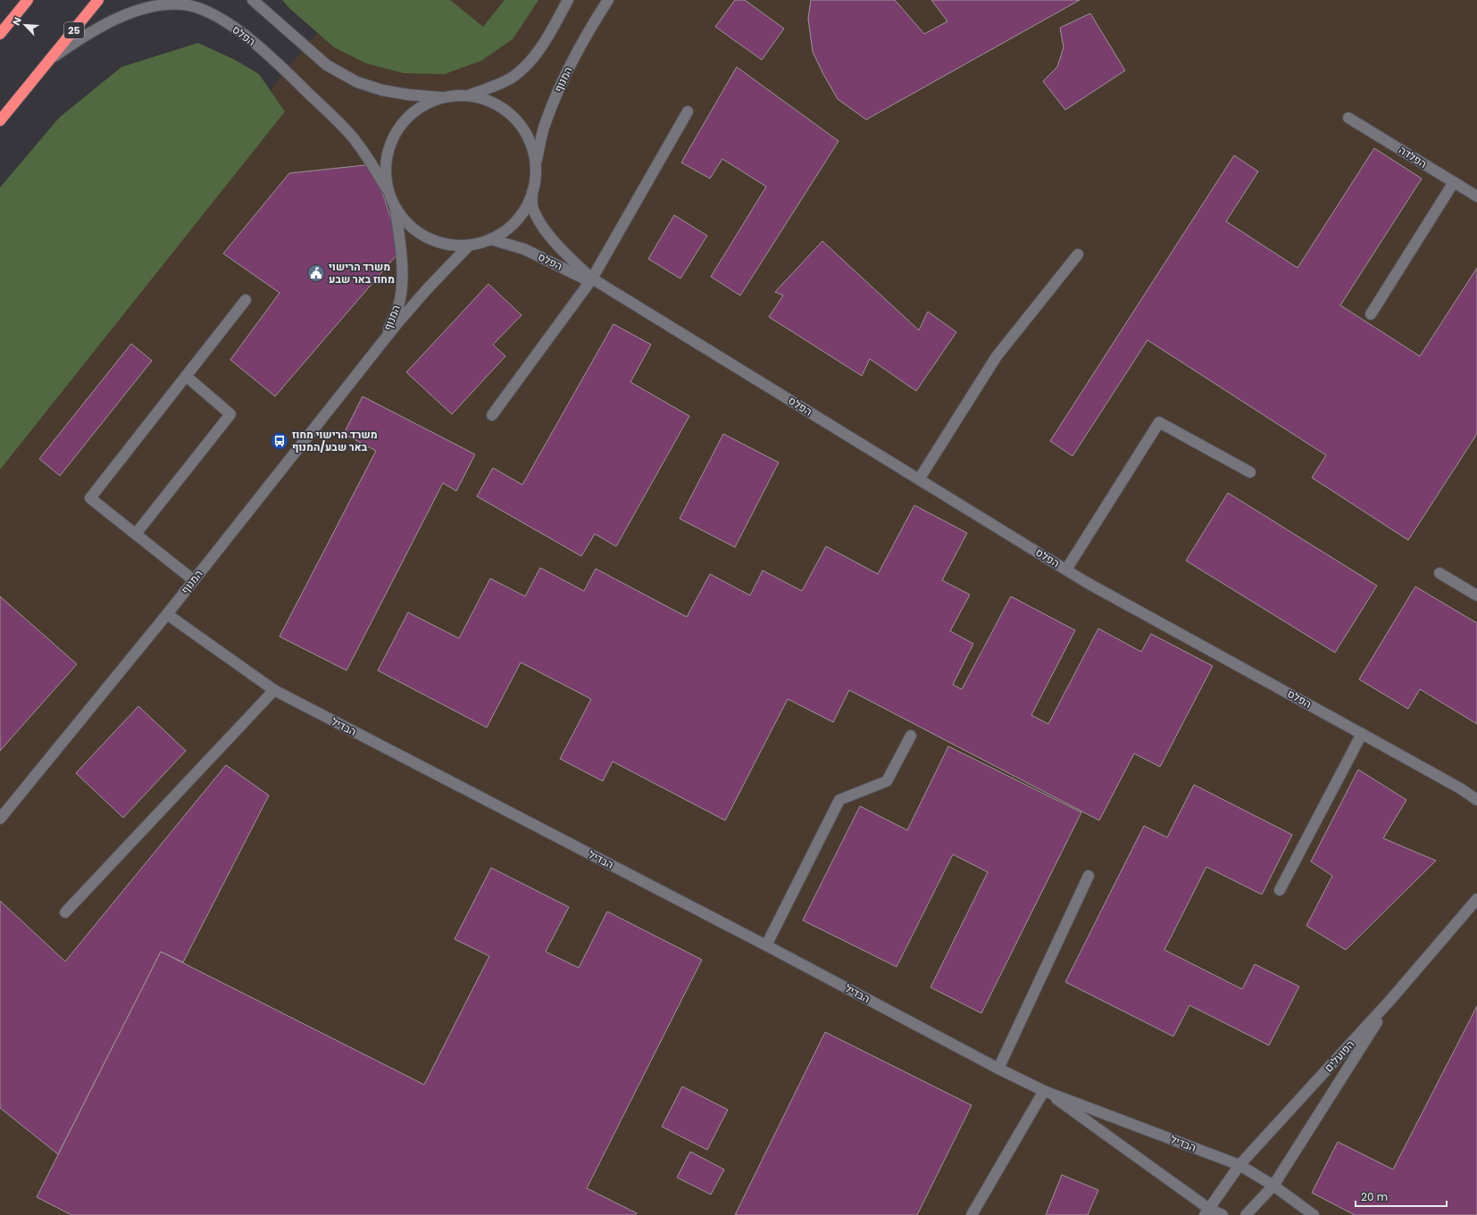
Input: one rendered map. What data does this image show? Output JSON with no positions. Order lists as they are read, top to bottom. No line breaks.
{"streets":{"highway":["25"],"street":["הפלס","המנוף","הפלדה","הבדיל","הפועלים"]},"crossings":[["25","הפלס"],["המנוף","הבדיל"],["הבדיל","הפועלים"]],"places":{"public building":["משרד הרישוי מחוז באר שבע"],"bus stop":["משרד הרישוי מחוז באר שבע/המנוף"]},"scale_bar":"20 m","north":"top left"}
